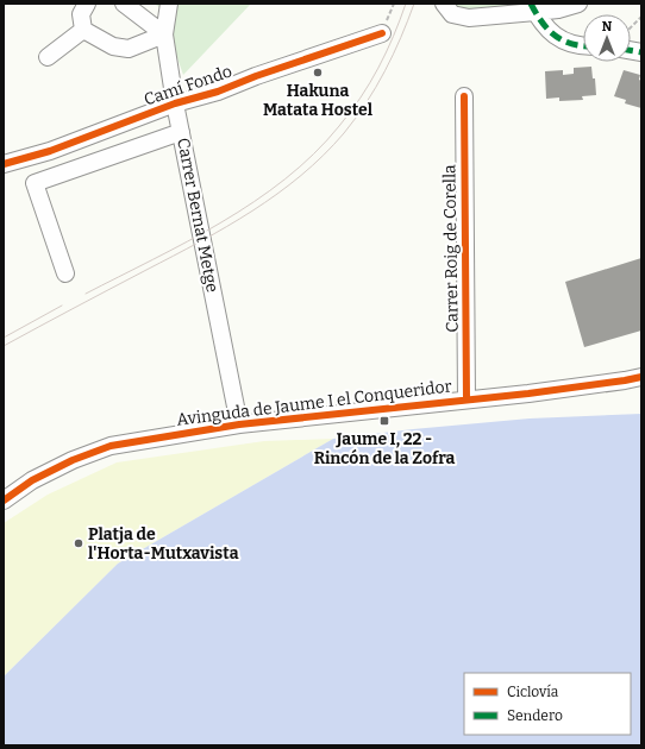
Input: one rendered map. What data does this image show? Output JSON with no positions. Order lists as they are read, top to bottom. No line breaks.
{"streets":{"street":["Camí Fondo","Carrer Bernat Metge","Carrer Roig de Corella","Avinguda de Jaume I el Conqueridor"]},"crossings":[["Camí Fondo","Carrer Bernat Metge"],["Carrer Bernat Metge","Avinguda de Jaume I el Conqueridor"],["Carrer Roig de Corella","Avinguda de Jaume I el Conqueridor"]],"places":{"other":["Hakuna Matata Hostel","Platja de l'Horta-Mutxavista"],"transit":["Jaume I, 22 - Rincón de la Zofra"]},"legend":["Ciclovía","Sendero"],"north":"top"}
